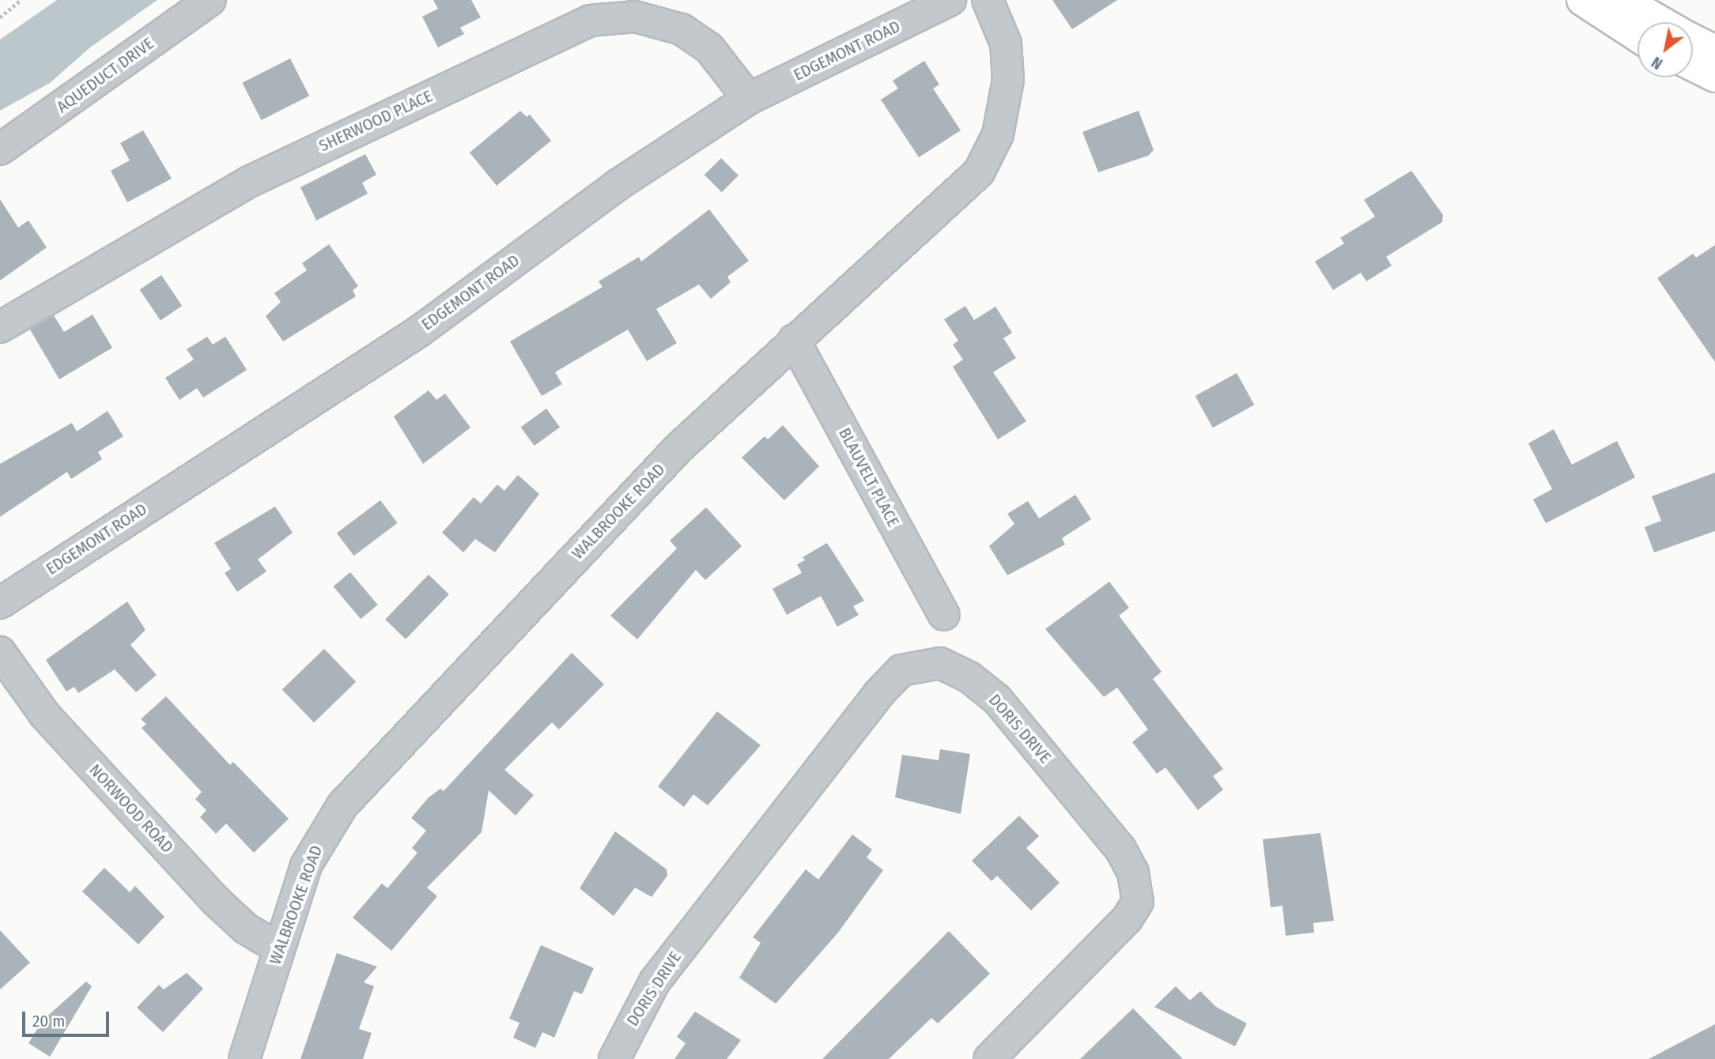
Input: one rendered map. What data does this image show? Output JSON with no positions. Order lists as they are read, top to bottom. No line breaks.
{"streets":{"street":["EDGEMONT ROAD","AQUEDUCT DRIVE","SHERWOOD PLACE","BLAUVELT PLACE","WALBROOKE ROAD","DORIS DRIVE","NORWOOD ROAD"]},"crossings":[["EDGEMONT ROAD","SHERWOOD PLACE"],["BLAUVELT PLACE","WALBROOKE ROAD"],["WALBROOKE ROAD","NORWOOD ROAD"]],"scale_bar":"20 m","north":"bottom left"}
